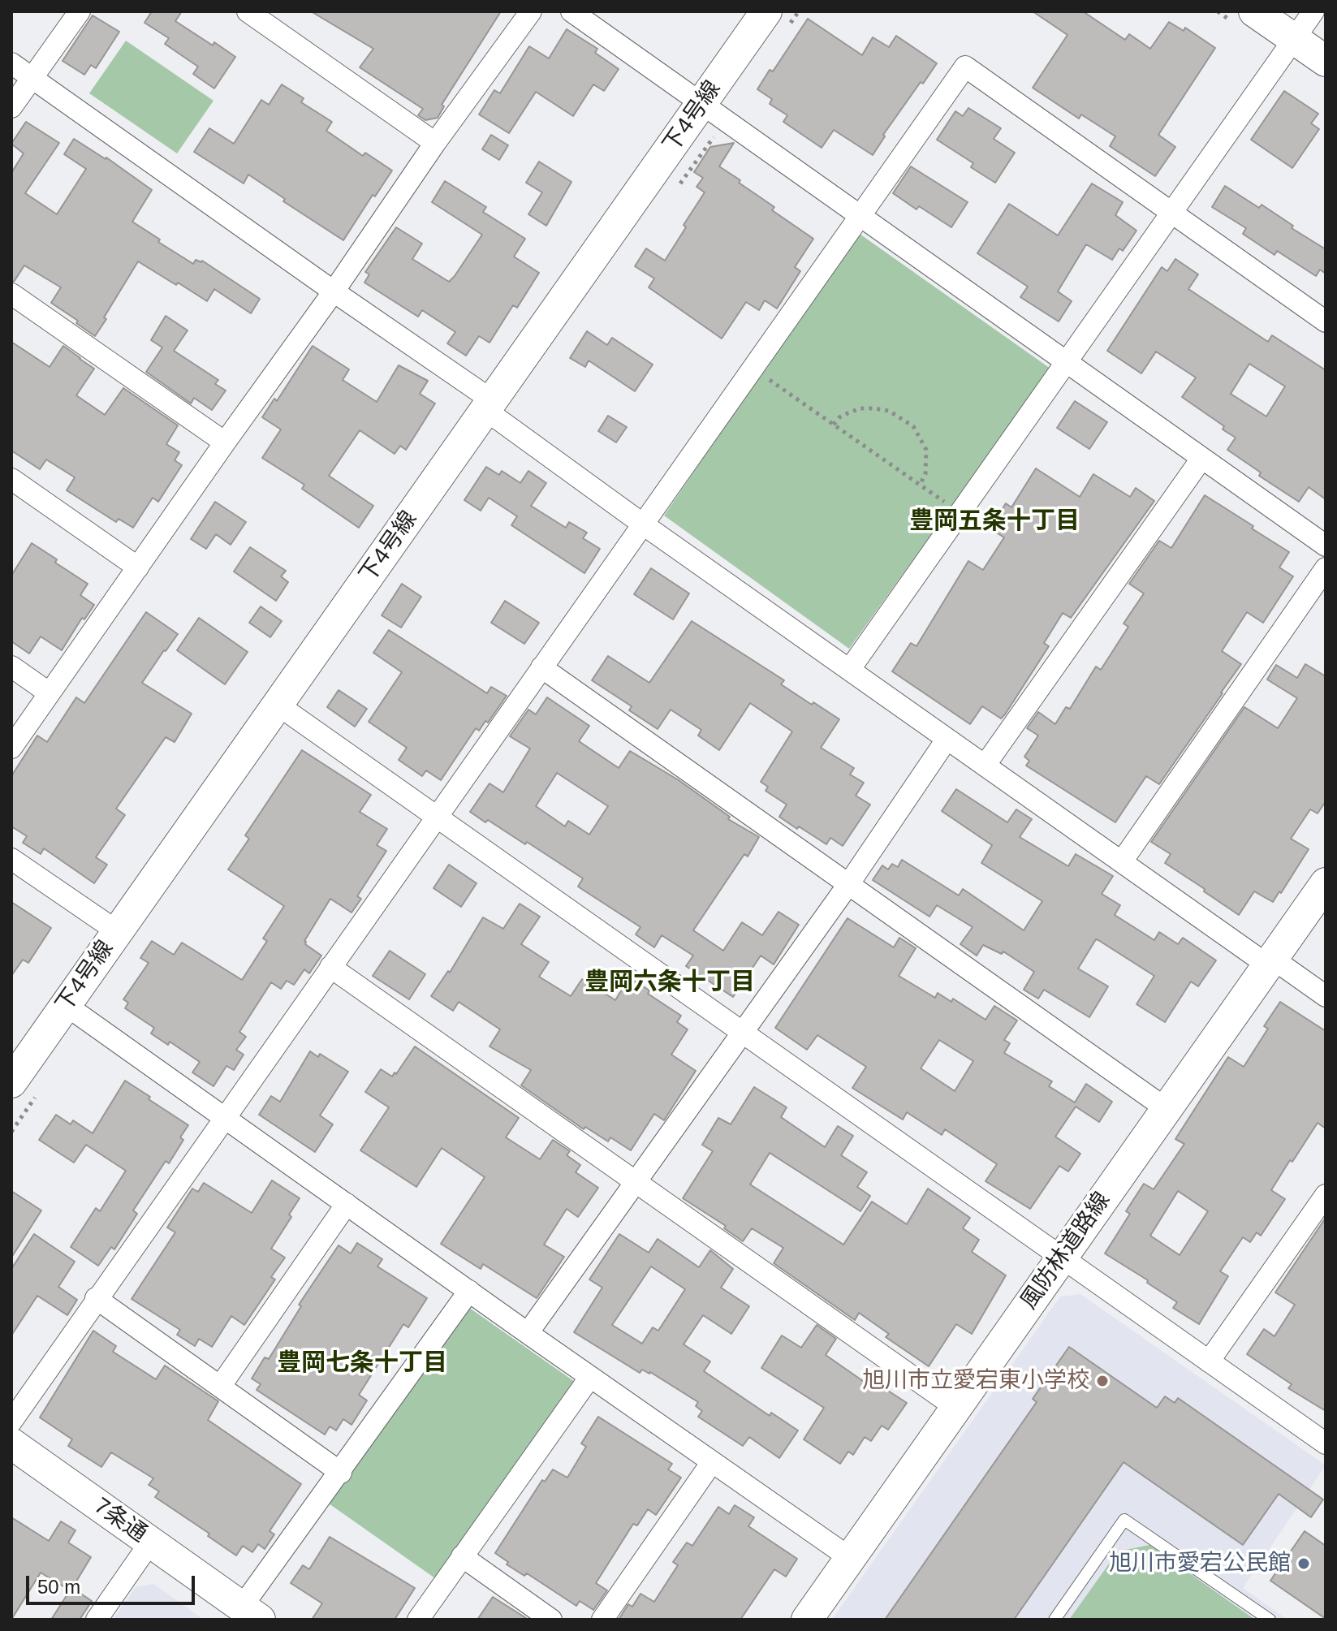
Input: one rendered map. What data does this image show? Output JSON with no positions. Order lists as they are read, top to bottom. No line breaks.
{"streets":{"street":["下4号線","風防林道路線","7条通"]},"districts":["豊岡五条十丁目","豊岡六条十丁目","豊岡七条十丁目"],"places":["旭川市立愛宕東小学校","旭川市愛宕公民館"],"scale_bar":"50 m"}
